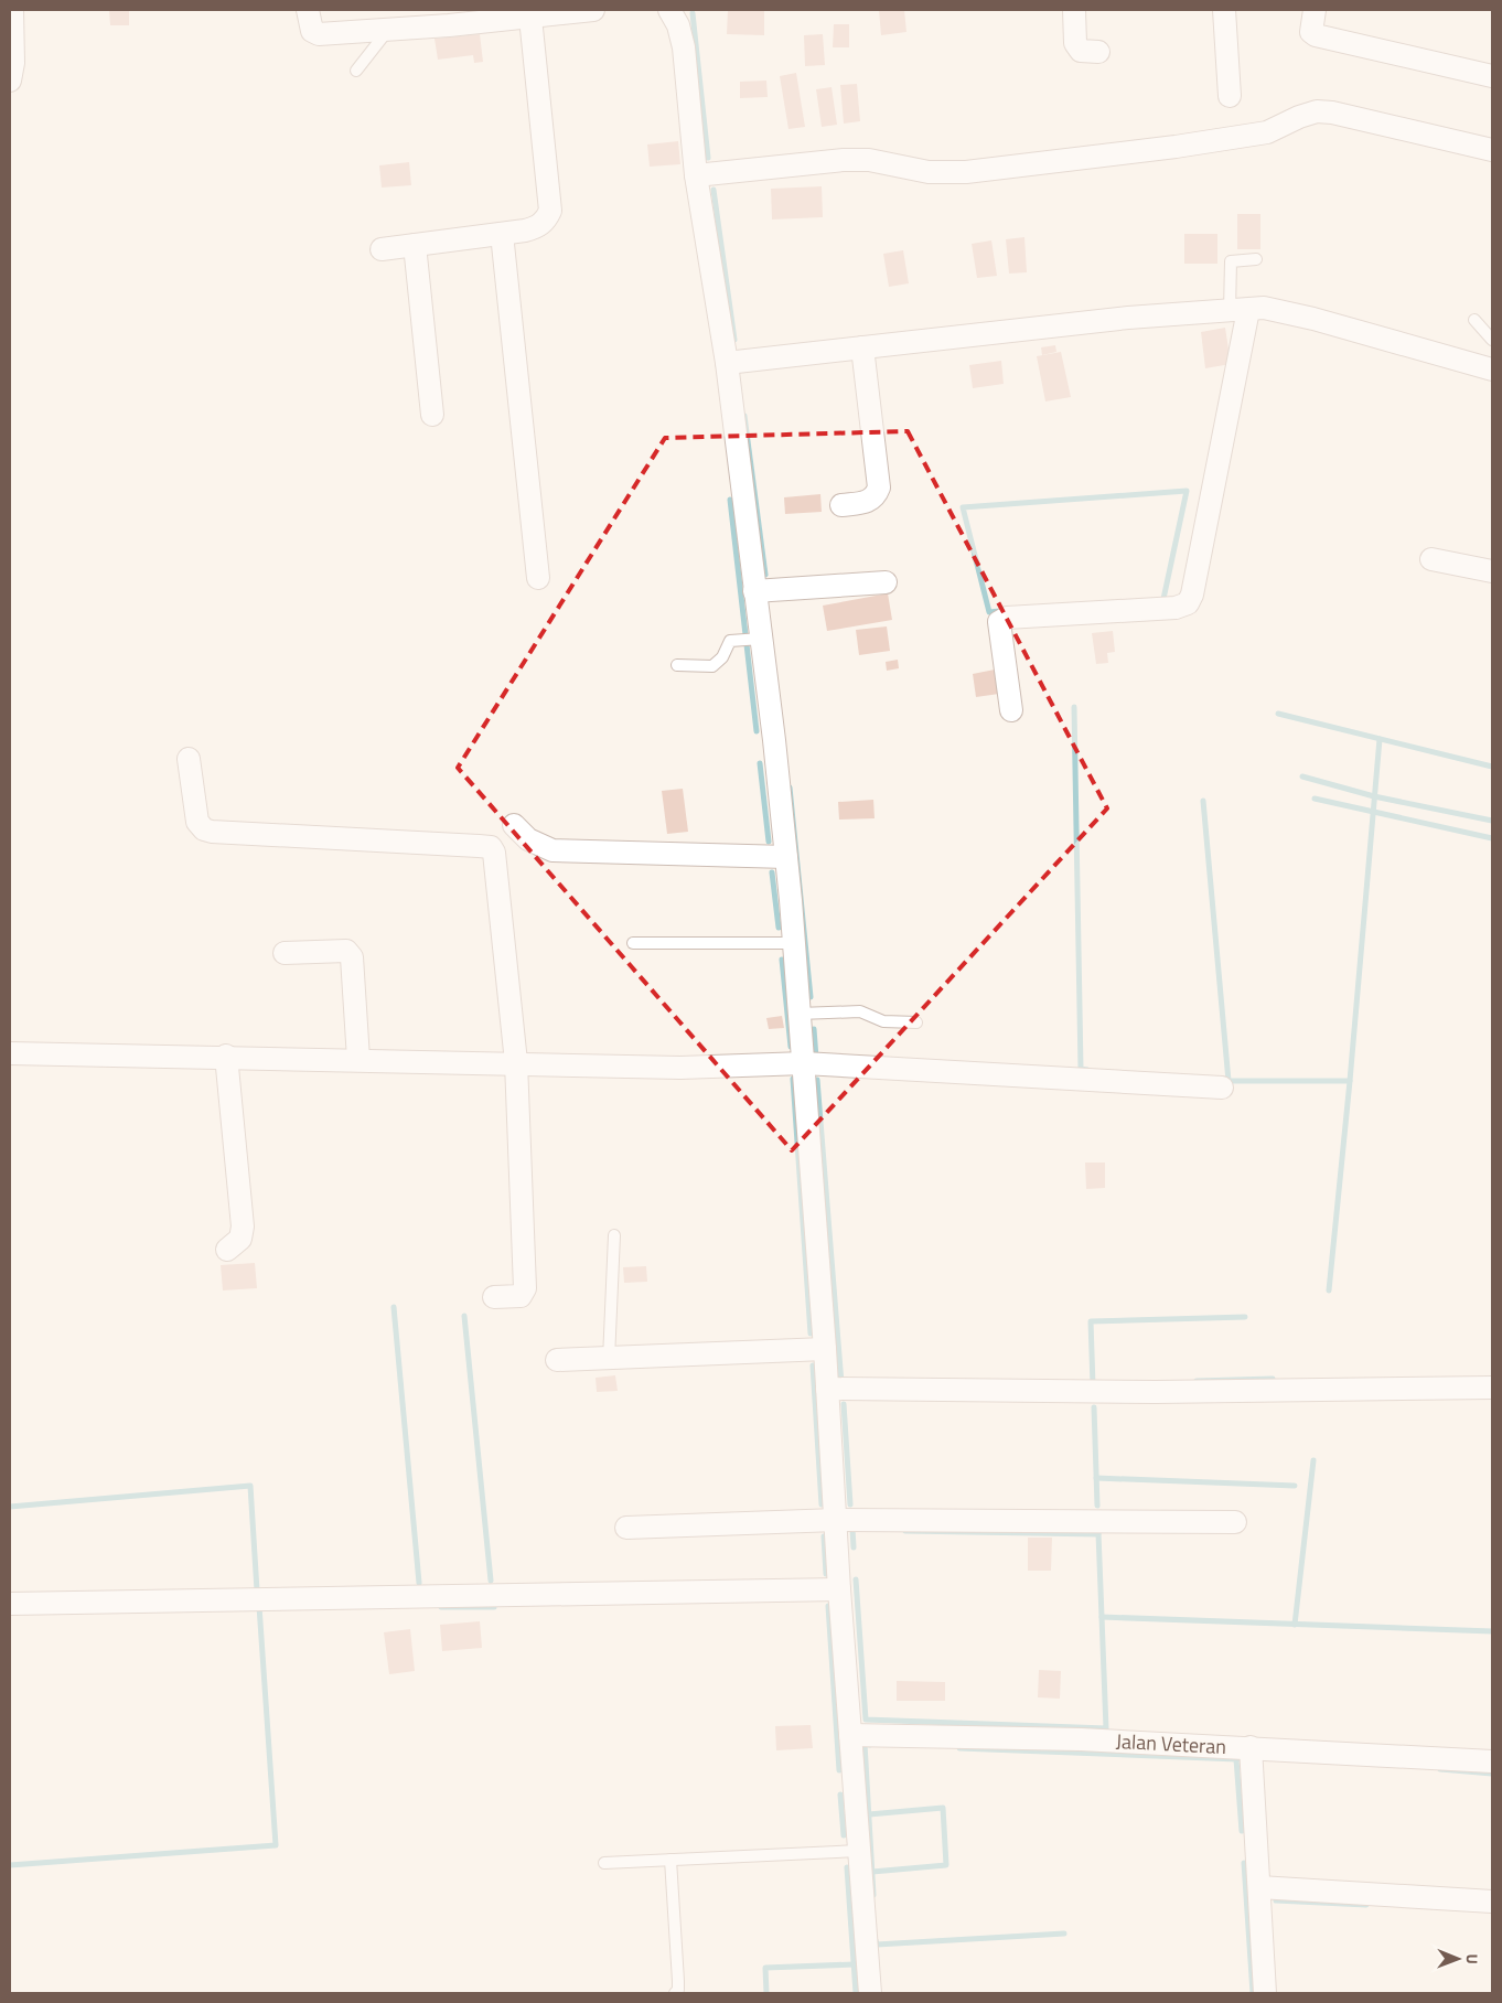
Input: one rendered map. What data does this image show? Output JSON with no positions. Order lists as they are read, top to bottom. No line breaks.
{"streets":{"street":["Jalan Veteran"]},"north":"right"}
